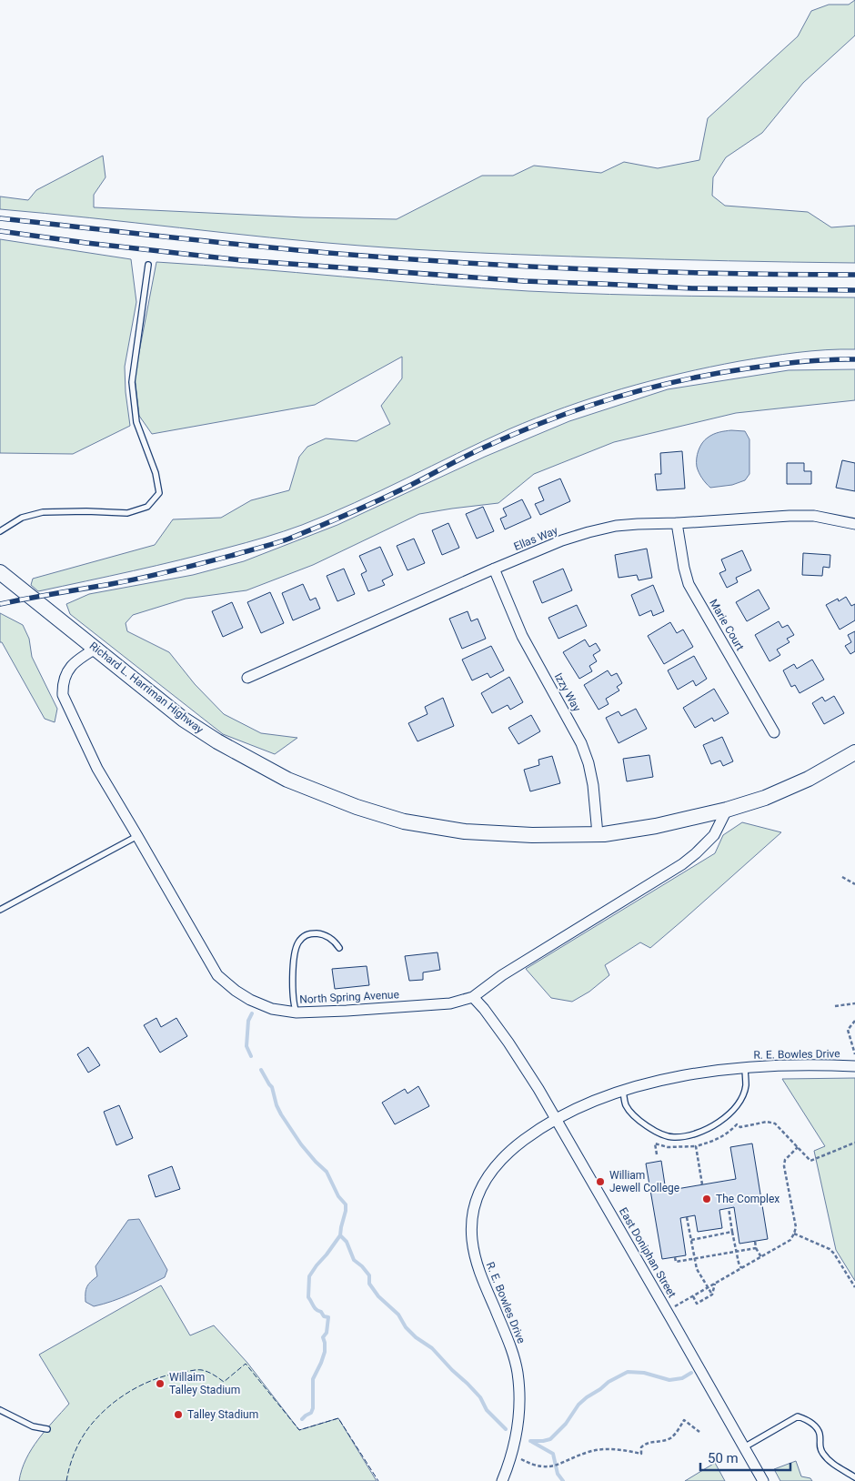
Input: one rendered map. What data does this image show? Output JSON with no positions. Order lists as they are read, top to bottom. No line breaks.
{"streets":{"main road":["Richard L. Harriman Highway"],"street":["Ellas Way","Marie Court","Izzy Way","North Spring Avenue","R. E. Bowles Drive","East Doniphan Street"]},"crossings":[["Ellas Way","Marie Court"],["Ellas Way","Izzy Way"],["Richard L. Harriman Highway","Izzy Way"],["Richard L. Harriman Highway","North Spring Avenue"],["North Spring Avenue","East Doniphan Street"],["R. E. Bowles Drive","East Doniphan Street"]],"places":["William Jewell College","The Complex","Willaim Talley Stadium","Talley Stadium"],"scale_bar":"50 m"}
